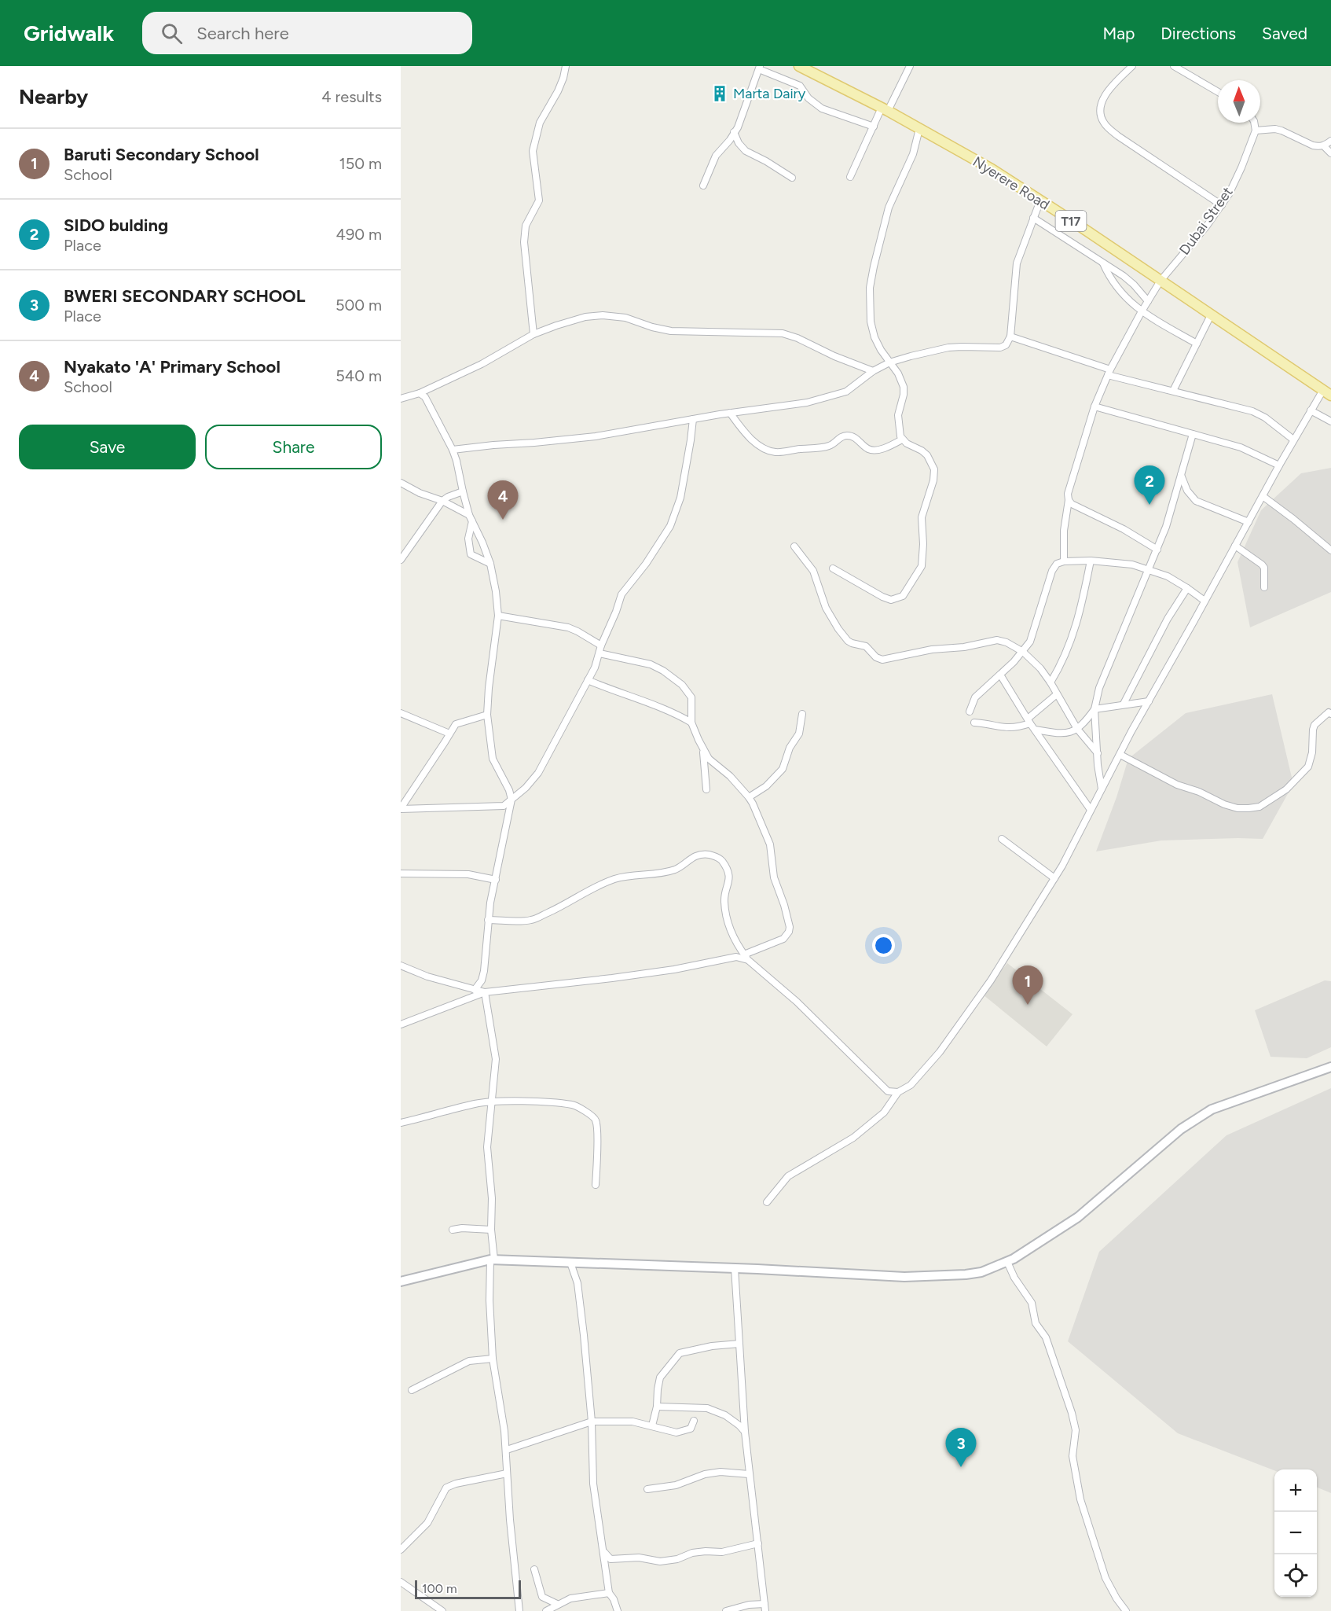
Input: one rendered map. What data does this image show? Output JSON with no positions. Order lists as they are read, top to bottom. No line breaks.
{"streets":{"main road":["Nyerere Road","T17"],"street":["Dubai Street"]},"crossings":[["Nyerere Road","Dubai Street"]],"places":{"building":["Marta Dairy"]},"scale_bar":"100 m","north":"top","page":{"header":"Gridwalk","search":"Search here","nav":["Map","Directions","Saved"],"heading":["Nearby","4 results"],"list":[{"mark":"1","name":"Baruti Secondary School","note":"School","value":"150 m"},{"mark":"2","name":"SIDO bulding","note":"Place","value":"490 m"},{"mark":"3","name":"BWERI SECONDARY SCHOOL","note":"Place","value":"500 m"},{"mark":"4","name":"Nyakato 'A' Primary School","note":"School","value":"540 m"}],"buttons":["Save","Share"],"pins":["2","4","1","3"],"map_buttons":["+","−"],"scale":"100 m"}}
